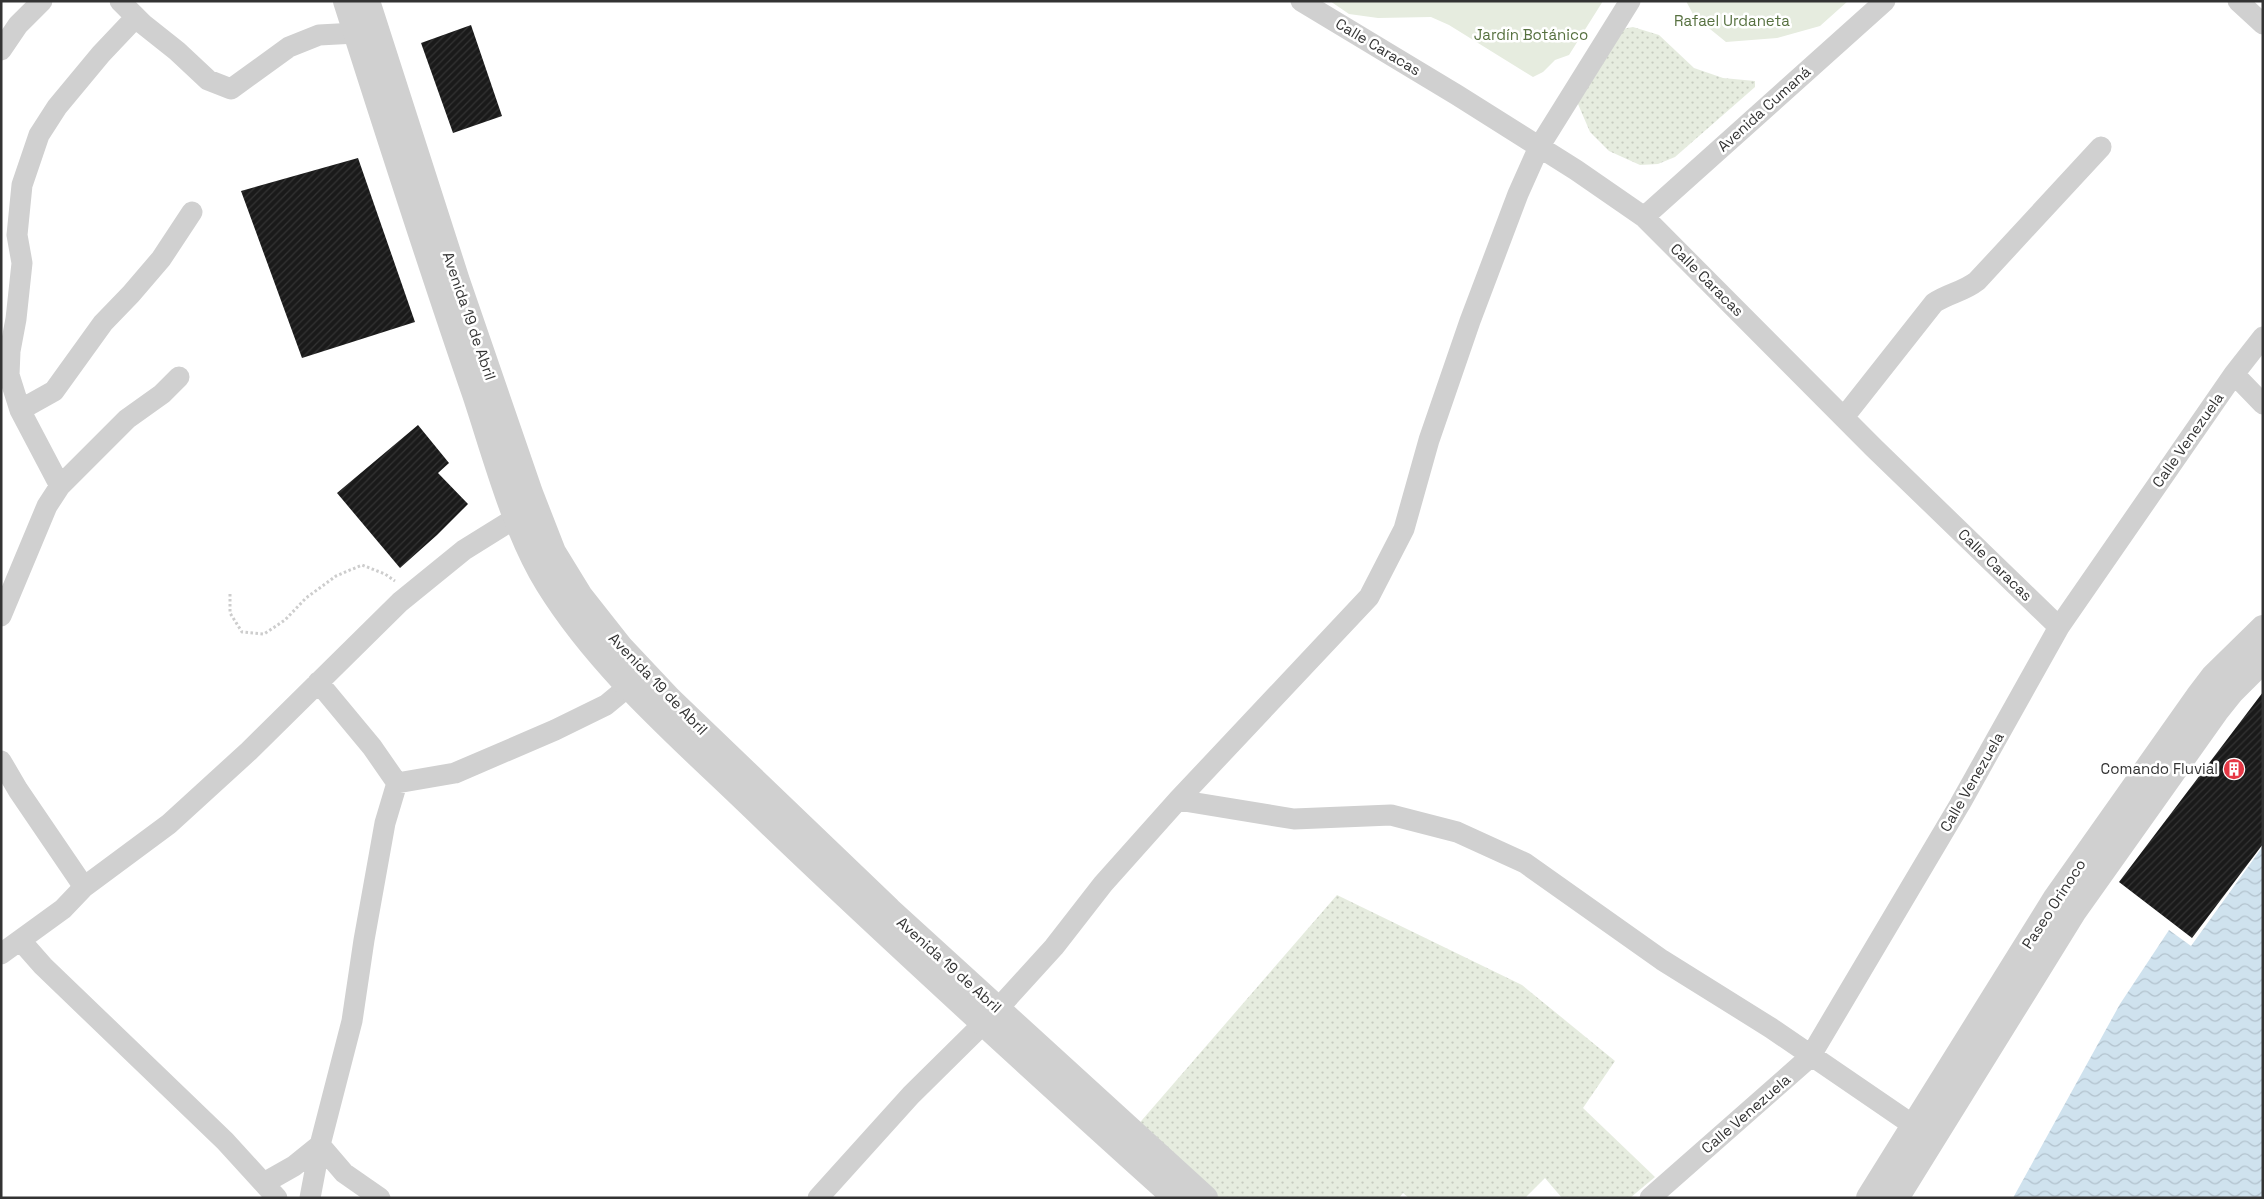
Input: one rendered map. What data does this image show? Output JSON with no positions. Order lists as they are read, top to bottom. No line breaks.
{"streets":{"street":["Calle Caracas","Avenida Cumaná","Avenida 19 de Abril","Calle Venezuela","Paseo Orinoco"]},"crossings":[["Calle Caracas","Avenida Cumaná"],["Calle Caracas","Calle Venezuela"]],"parks":["Rafael Urdaneta","Jardín Botánico"],"places":{"building":["Comando Fluvial"]}}
